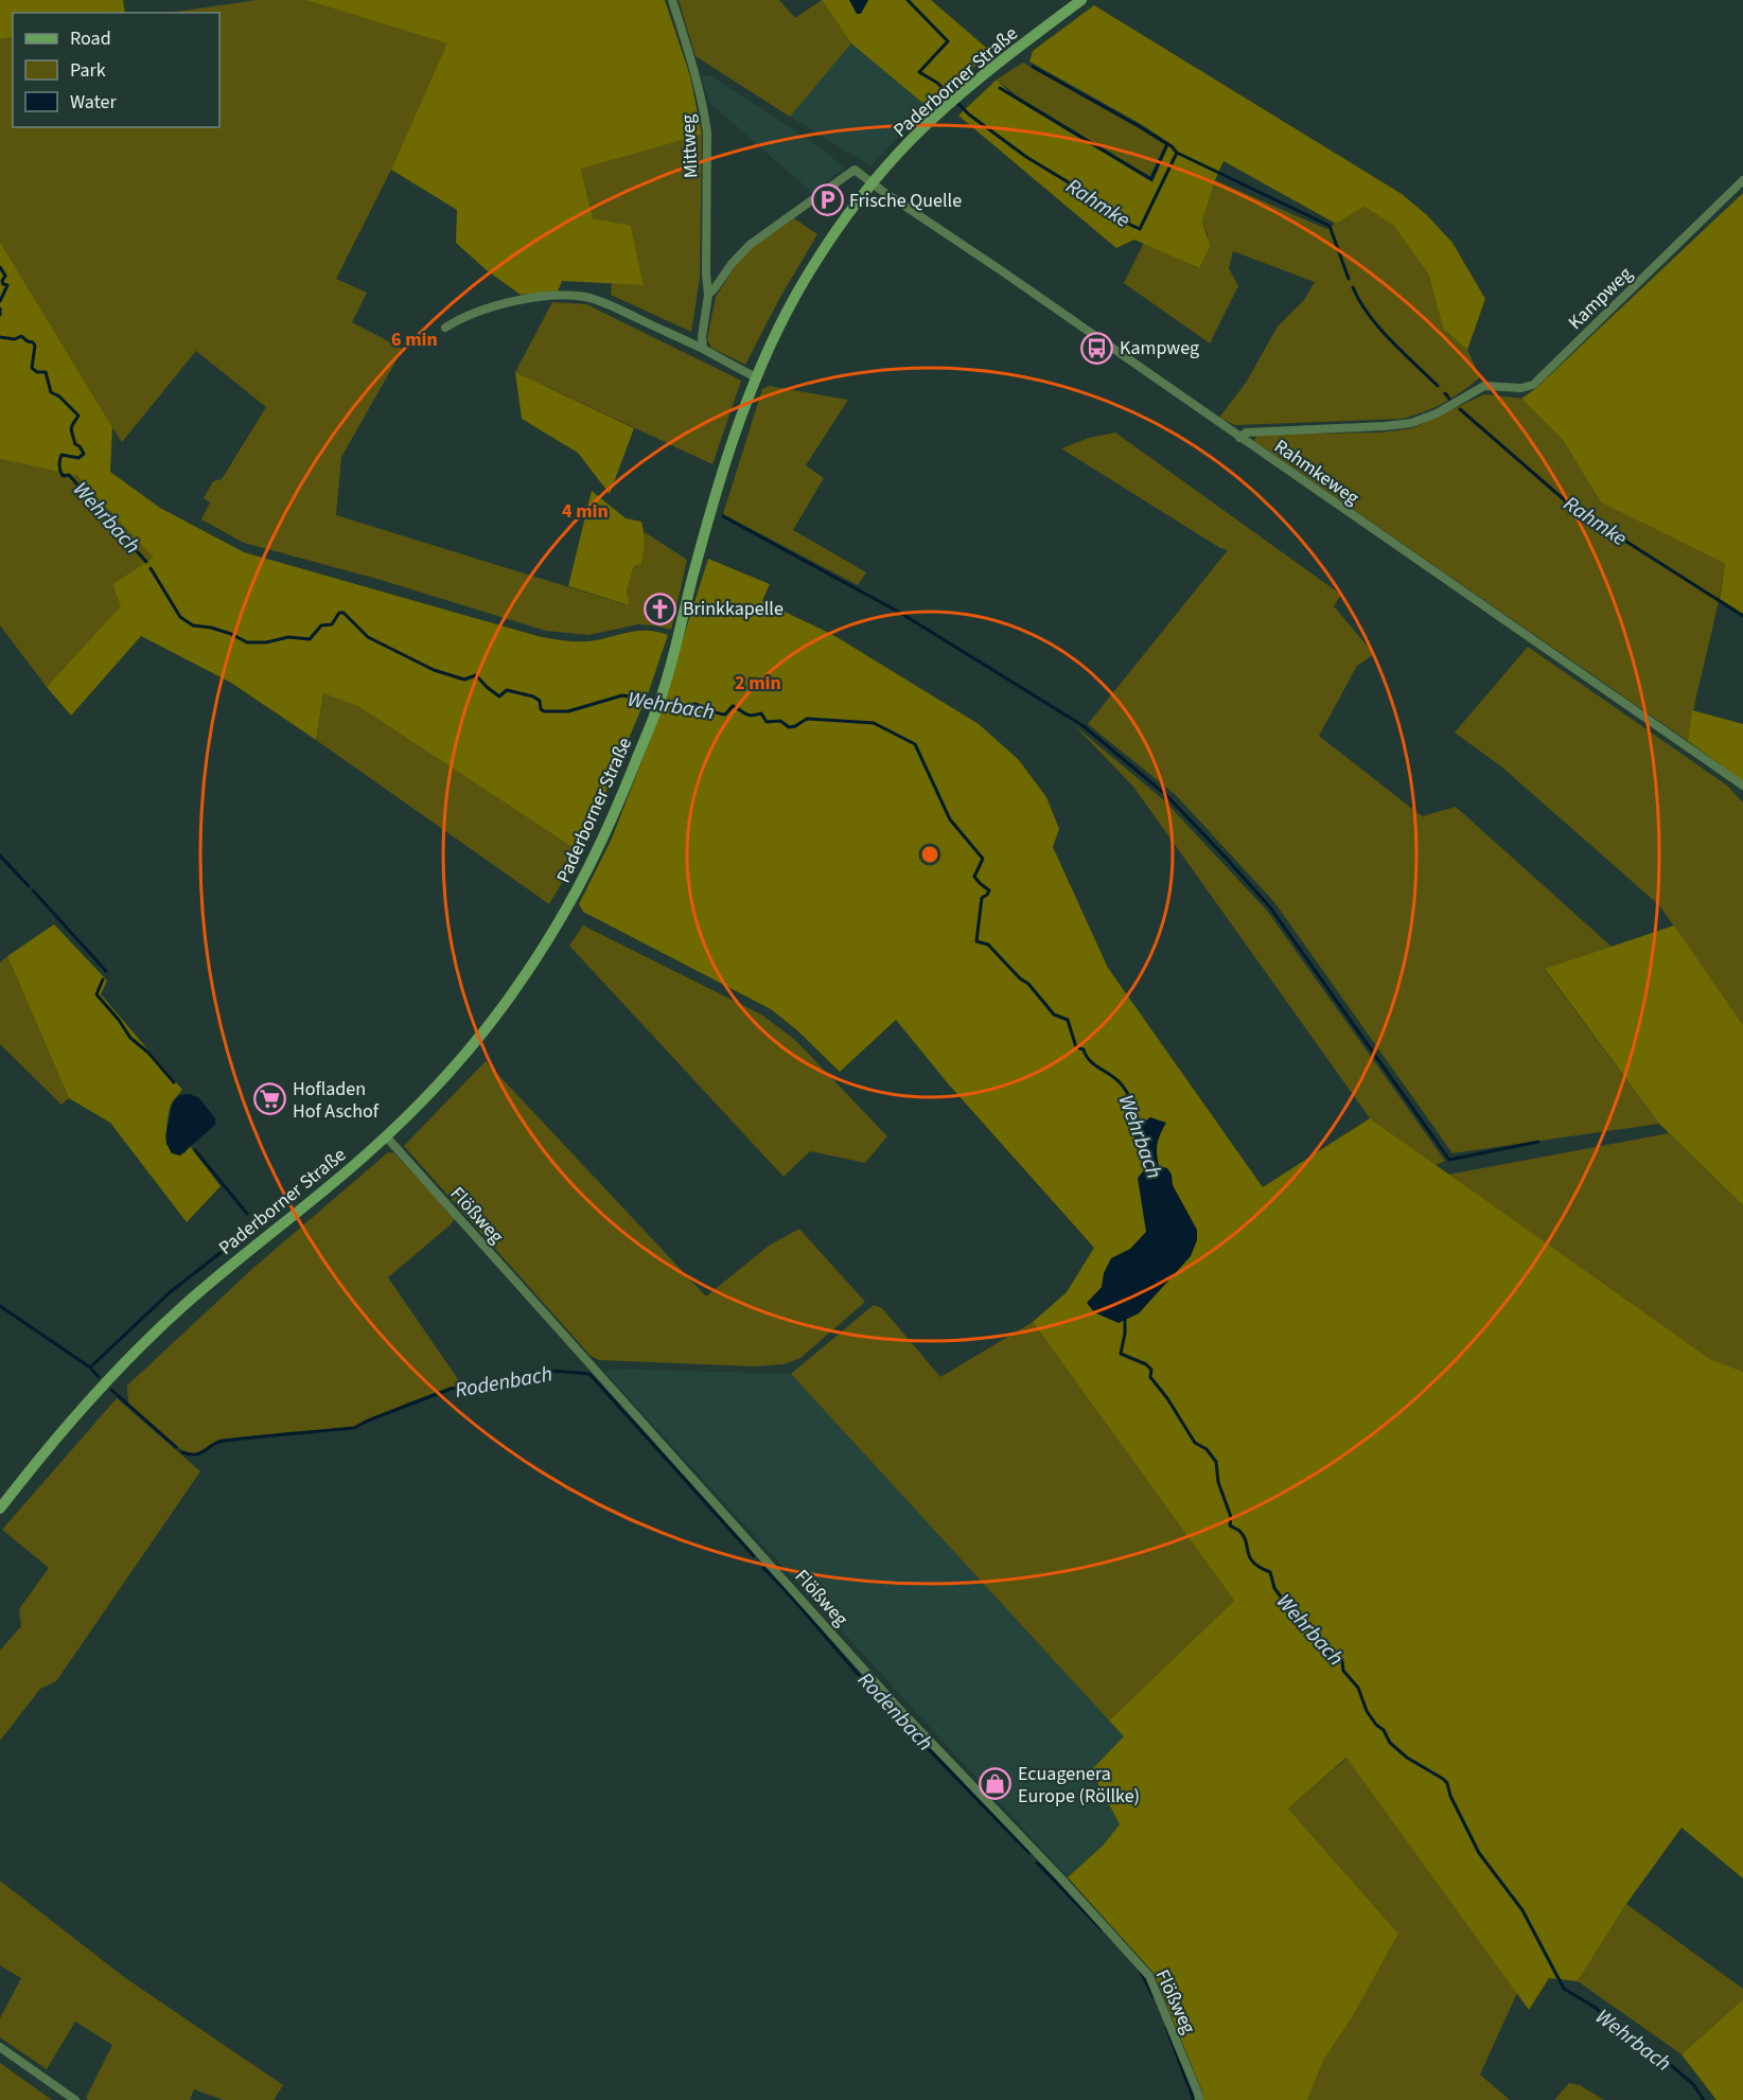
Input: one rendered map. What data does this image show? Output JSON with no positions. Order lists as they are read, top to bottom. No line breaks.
{"streets":{"main road":["Paderborner Straße"],"street":["Mittweg","Kampweg","Rahmkeweg","Flößweg"]},"crossings":[["Paderborner Straße","Mittweg"],["Paderborner Straße","Rahmkeweg"],["Paderborner Straße","Flößweg"],["Mittweg","Rahmkeweg"],["Kampweg","Rahmkeweg"]],"water":["Rahmke","Wehrbach","Rodenbach"],"places":{"parking":["Frische Quelle"],"bus stop":["Kampweg"],"church":["Brinkkapelle"],"supermarket":["Hofladen Hof Aschof"],"shop":["Ecuagenera Europe (Röllke)"]},"legend":["Road","Park","Water"],"rings":["6 min","4 min","2 min"]}
